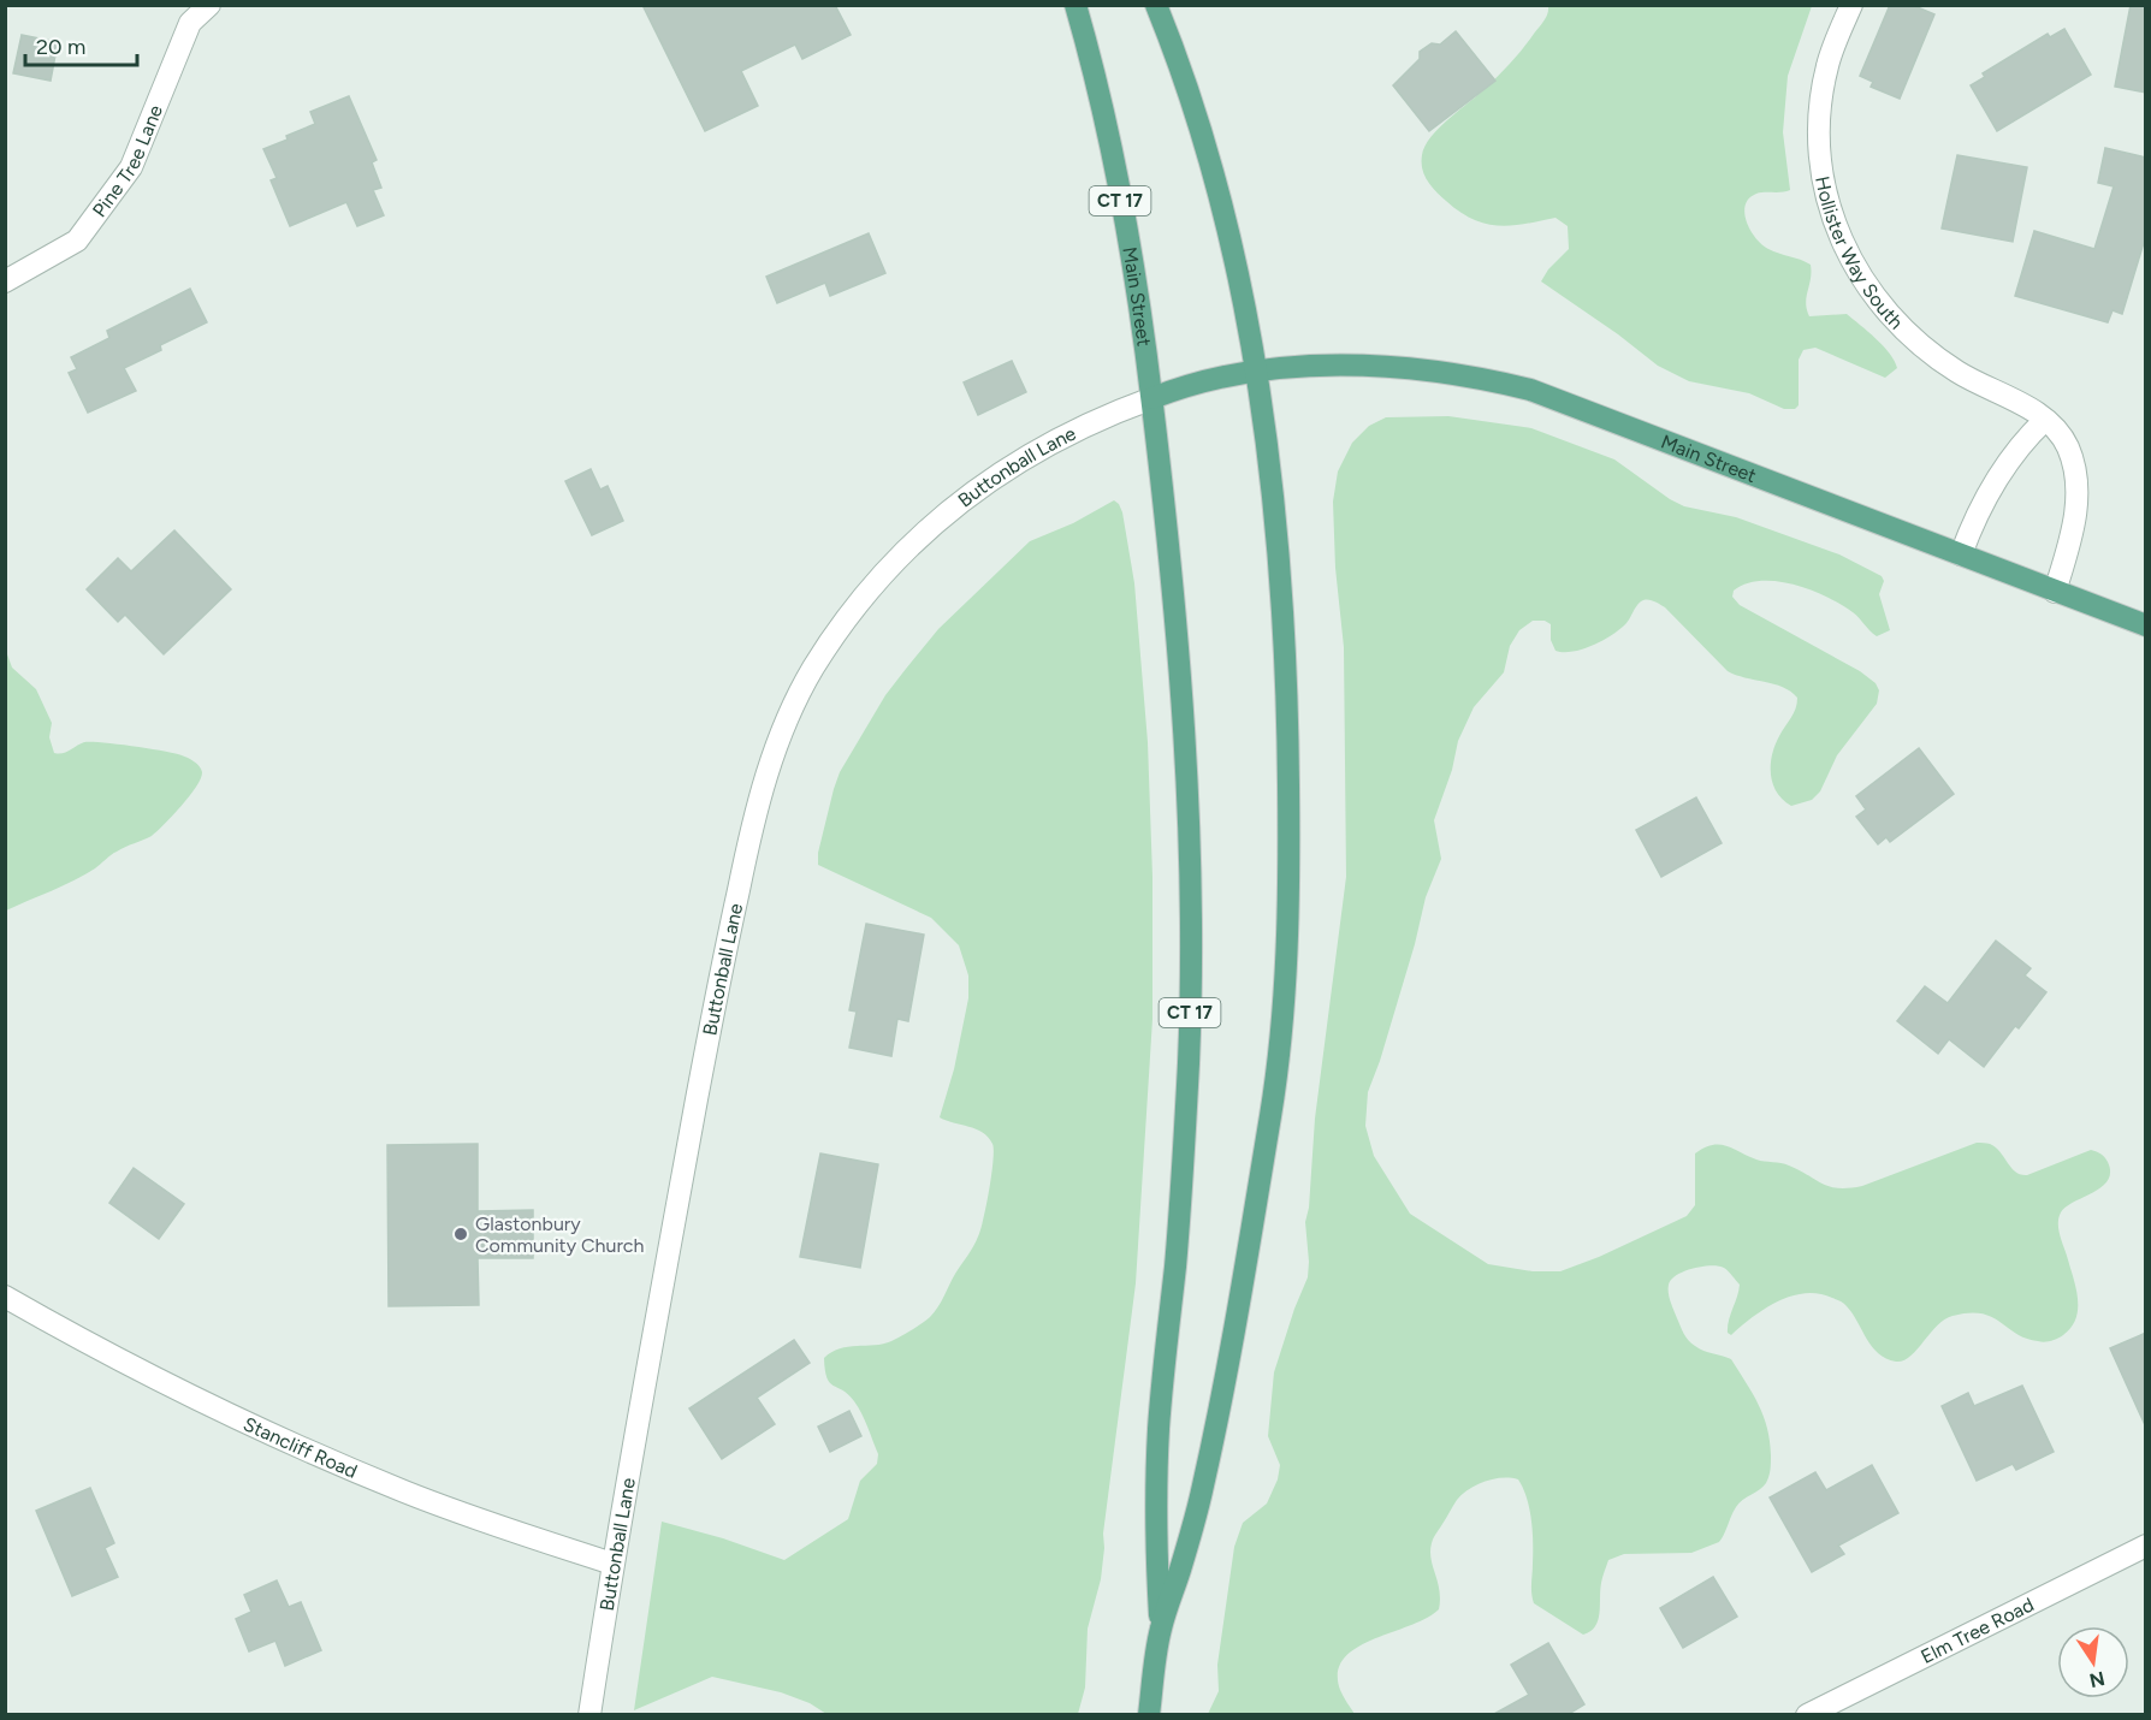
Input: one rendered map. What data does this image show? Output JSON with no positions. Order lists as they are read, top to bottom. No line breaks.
{"streets":{"main road":["CT 17","Main Street"],"street":["Pine Tree Lane","Hollister Way South","Buttonball Lane","Stancliff Road","Elm Tree Road"]},"crossings":[["CT 17","Main Street"],["CT 17","Buttonball Lane"],["Hollister Way South","Main Street"],["Main Street","Buttonball Lane"],["Buttonball Lane","Stancliff Road"]],"places":["Glastonbury Community Church"],"scale_bar":"20 m","north":"bottom"}
